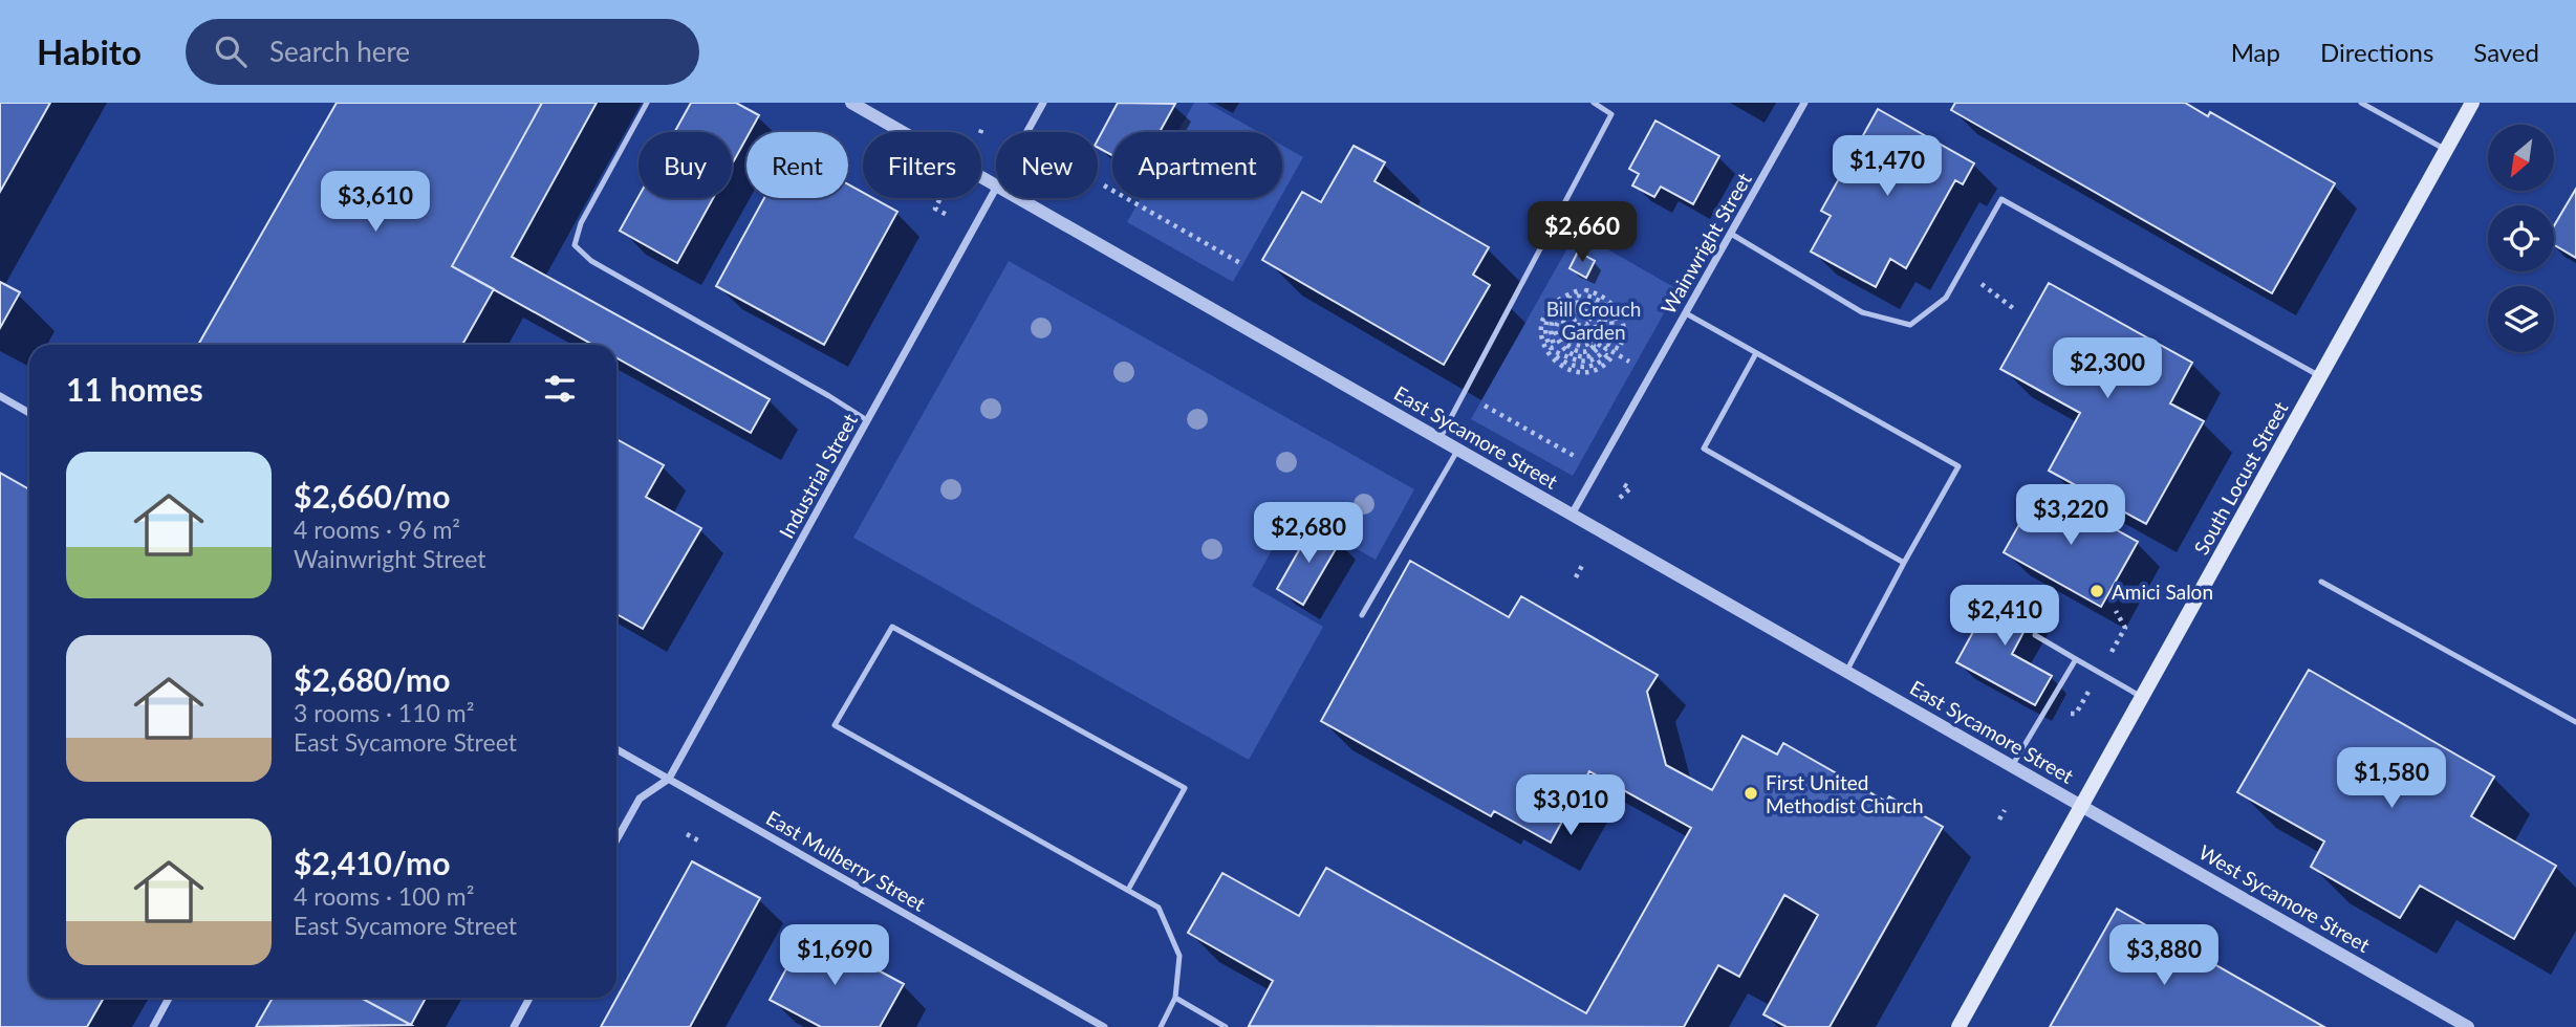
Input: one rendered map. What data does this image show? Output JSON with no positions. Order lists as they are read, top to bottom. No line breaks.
{"streets":{"main road":["South Locust Street"],"street":["Wainwright Street","East Sycamore Street","Industrial Street","East Mulberry Street","West Sycamore Street"]},"crossings":[["Wainwright Street","East Sycamore Street"],["East Sycamore Street","South Locust Street"],["East Sycamore Street","West Sycamore Street"],["Industrial Street","East Mulberry Street"],["South Locust Street","West Sycamore Street"]],"parks":["Bill Crouch Garden"],"places":["Amici Salon","First United Methodist Church"],"north":"bottom left","page":{"header":"Habito","search":"Search here","nav":["Map","Directions","Saved"],"chip":["Buy","Rent","Filters","New","Apartment"],"price":["$1,470","$3,610","$2,660","$2,300","$3,220","$2,680","$2,410","$1,580","$3,010","$1,690","$3,880"],"heading":"11 homes","list":[{"name":"$2,660/mo","note":"4 rooms · 96 m² · Wainwright Street"},{"name":"$2,680/mo","note":"3 rooms · 110 m² · East Sycamore Street"},{"name":"$2,410/mo","note":"4 rooms · 100 m² · East Sycamore Street"}]}}
